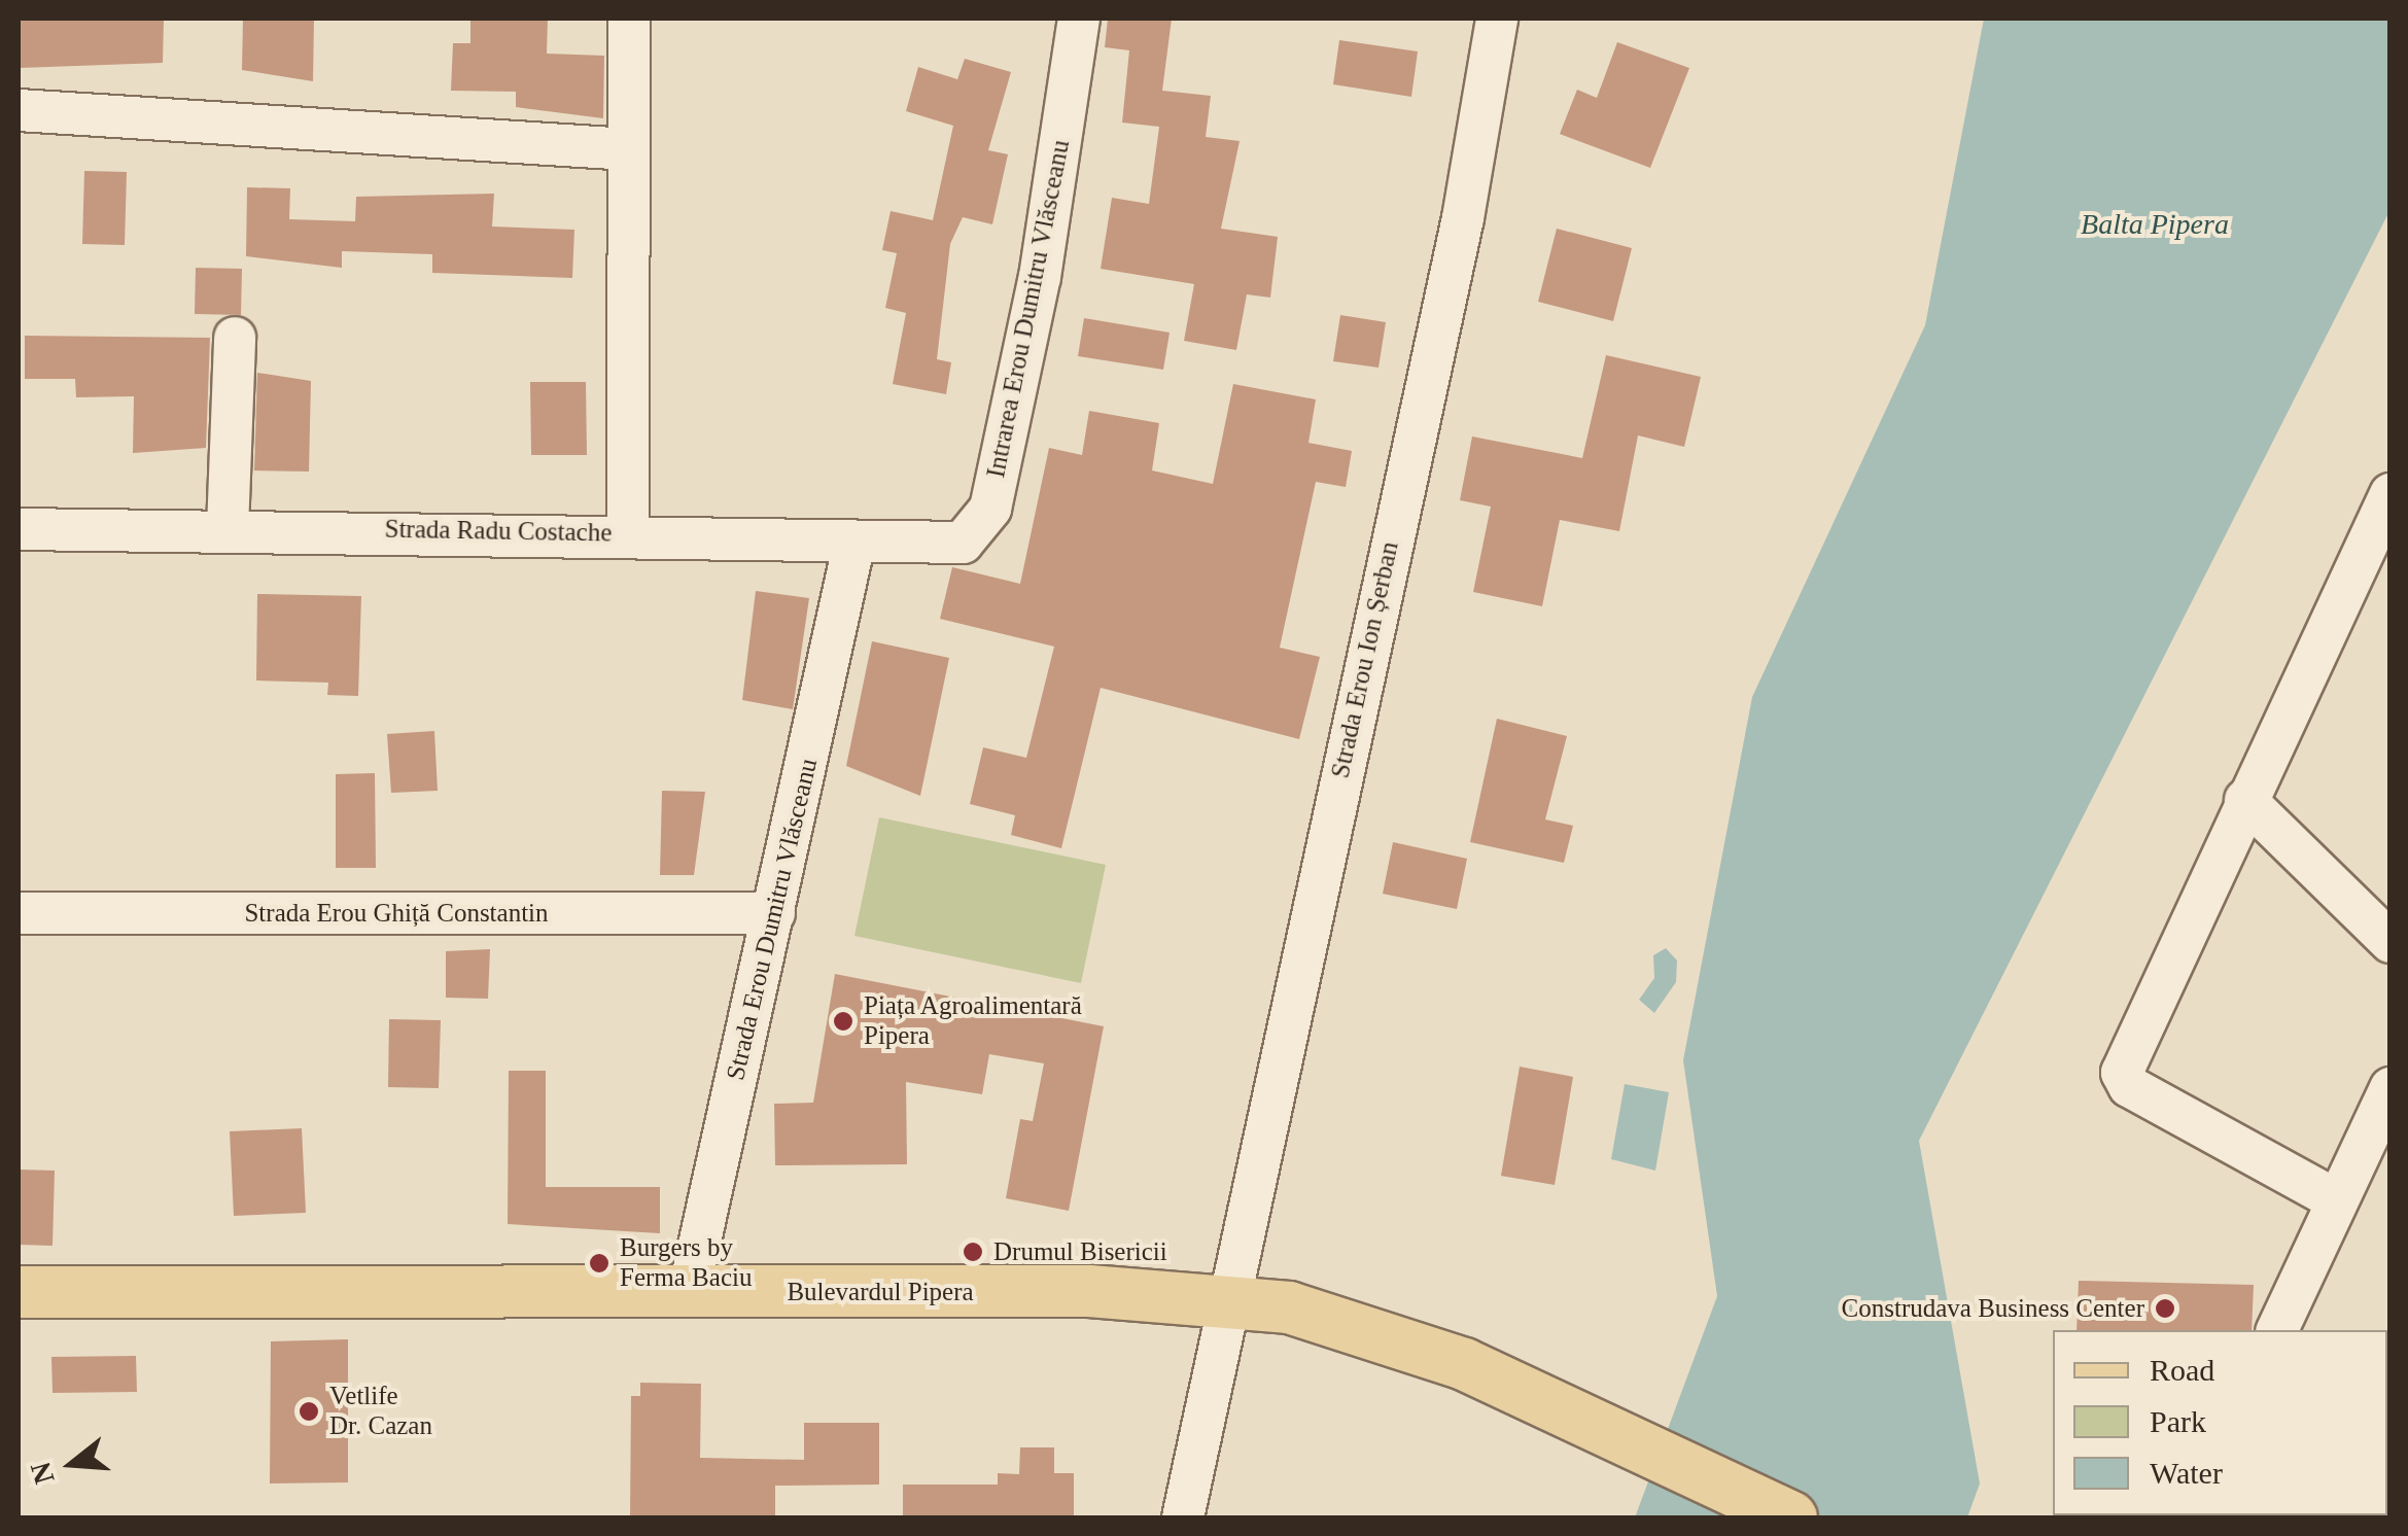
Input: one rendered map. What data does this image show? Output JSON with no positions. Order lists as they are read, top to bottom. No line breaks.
{"streets":{"main road":["Bulevardul Pipera"],"street":["Intrarea Erou Dumitru Vlăsceanu","Strada Radu Costache","Strada Erou Ion Șerban","Strada Erou Ghiță Constantin","Strada Erou Dumitru Vlăsceanu"]},"crossings":[["Intrarea Erou Dumitru Vlăsceanu","Strada Radu Costache"],["Strada Radu Costache","Strada Erou Dumitru Vlăsceanu"],["Strada Erou Ion Șerban","Bulevardul Pipera"],["Strada Erou Ghiță Constantin","Strada Erou Dumitru Vlăsceanu"],["Strada Erou Dumitru Vlăsceanu","Bulevardul Pipera"]],"water":["Balta Pipera"],"places":["Piața Agroalimentară Pipera","Drumul Bisericii","Burgers by Ferma Baciu","Construdava Business Center","Vetlife Dr. Cazan"],"legend":["Road","Park","Water"],"north":"left"}
